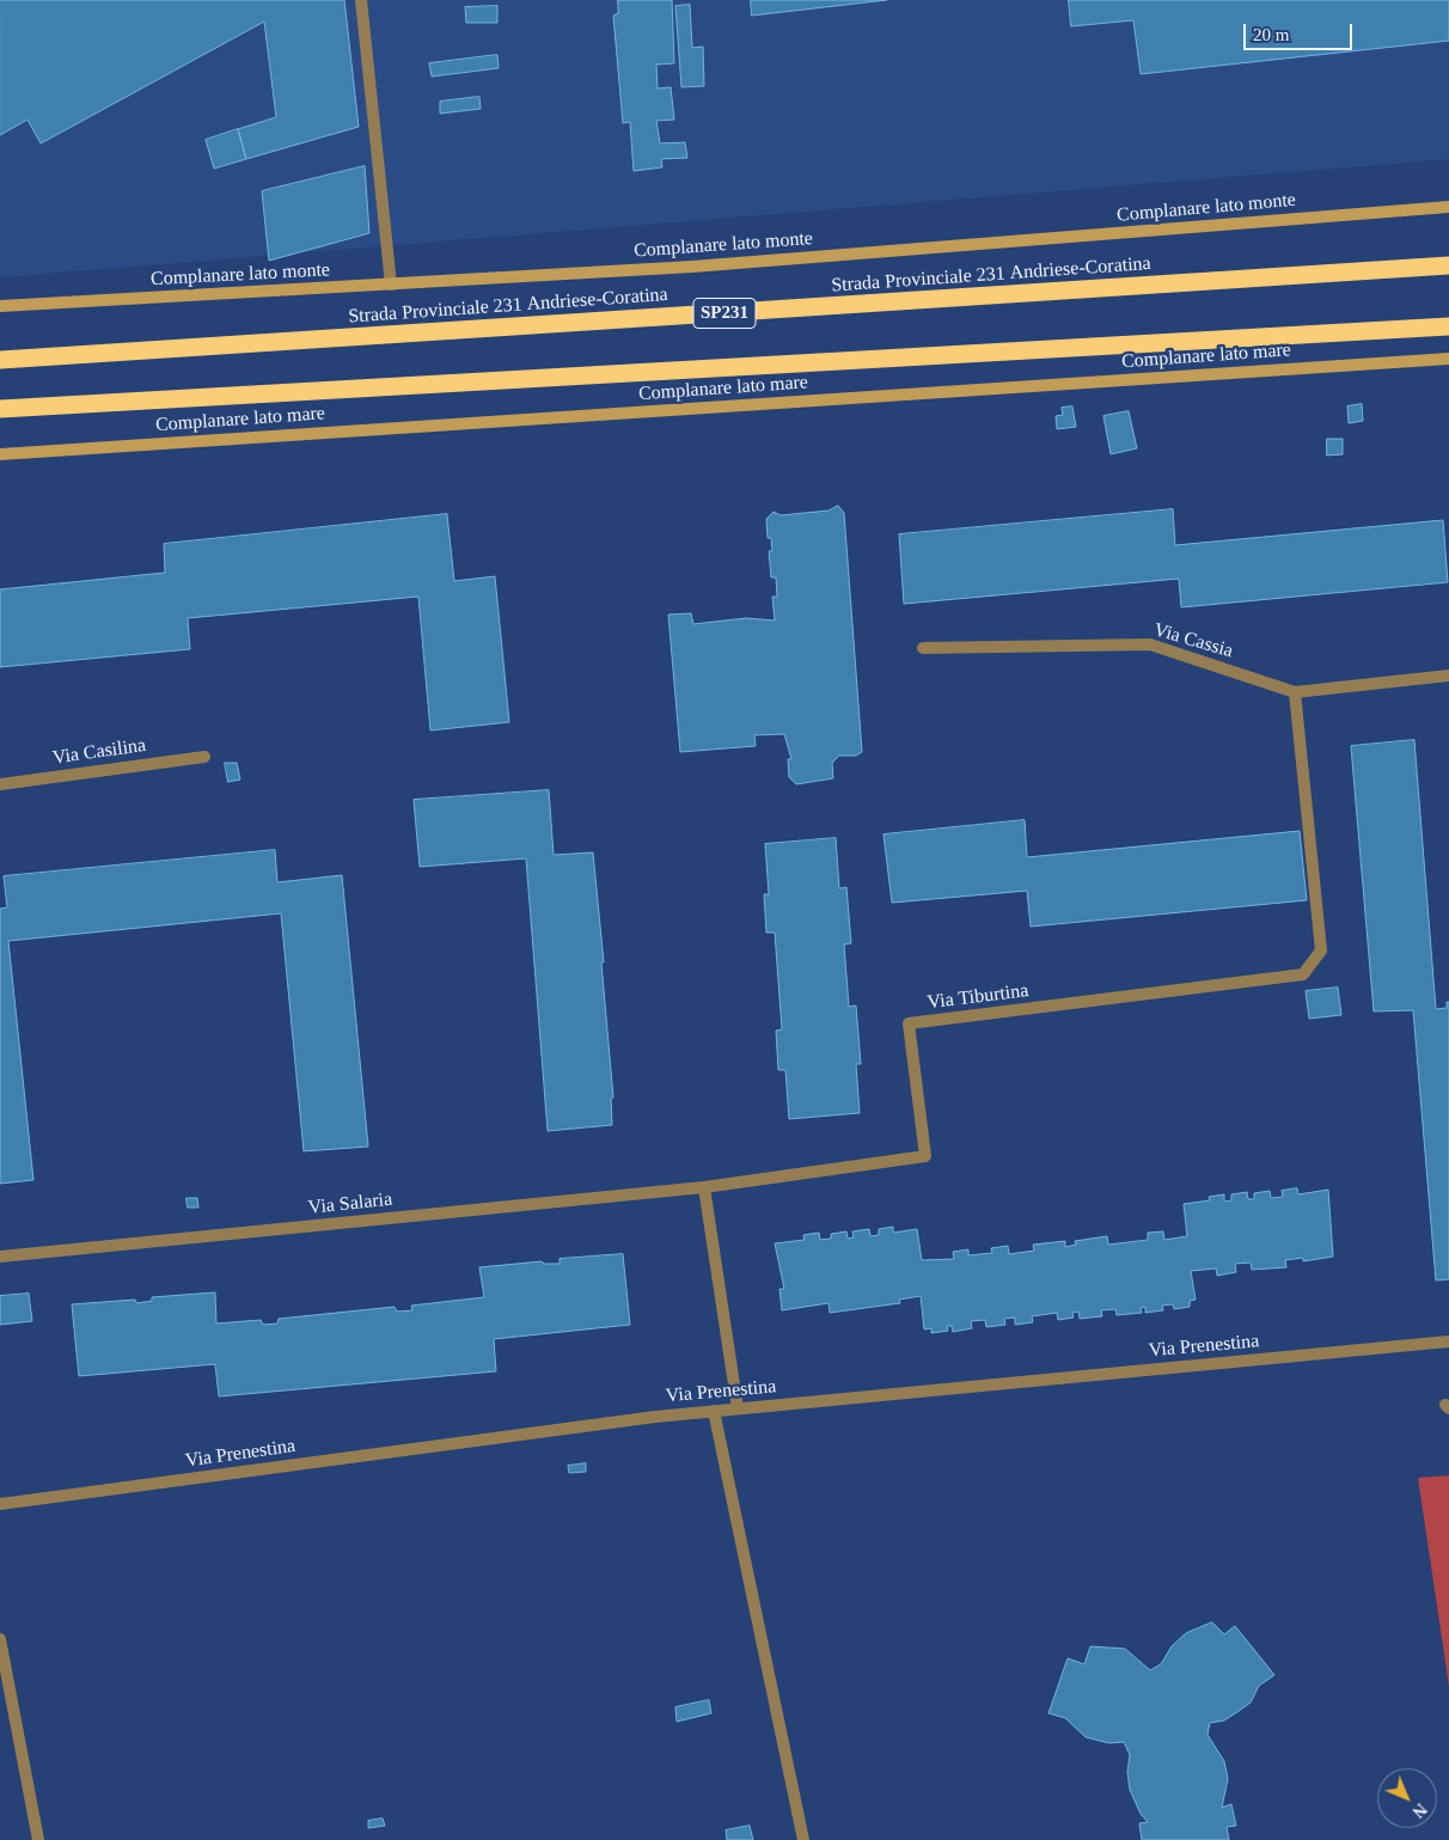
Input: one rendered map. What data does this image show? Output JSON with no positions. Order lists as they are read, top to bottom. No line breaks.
{"streets":{"highway":["Strada Provinciale 231 Andriese-Coratina","SP231"],"street":["Complanare lato monte","Complanare lato mare","Via Cassia","Via Casilina","Via Tiburtina","Via Salaria","Via Prenestina"]},"crossings":[["Via Cassia","Via Tiburtina"],["Via Tiburtina","Via Salaria"]],"scale_bar":"20 m","north":"bottom right"}
